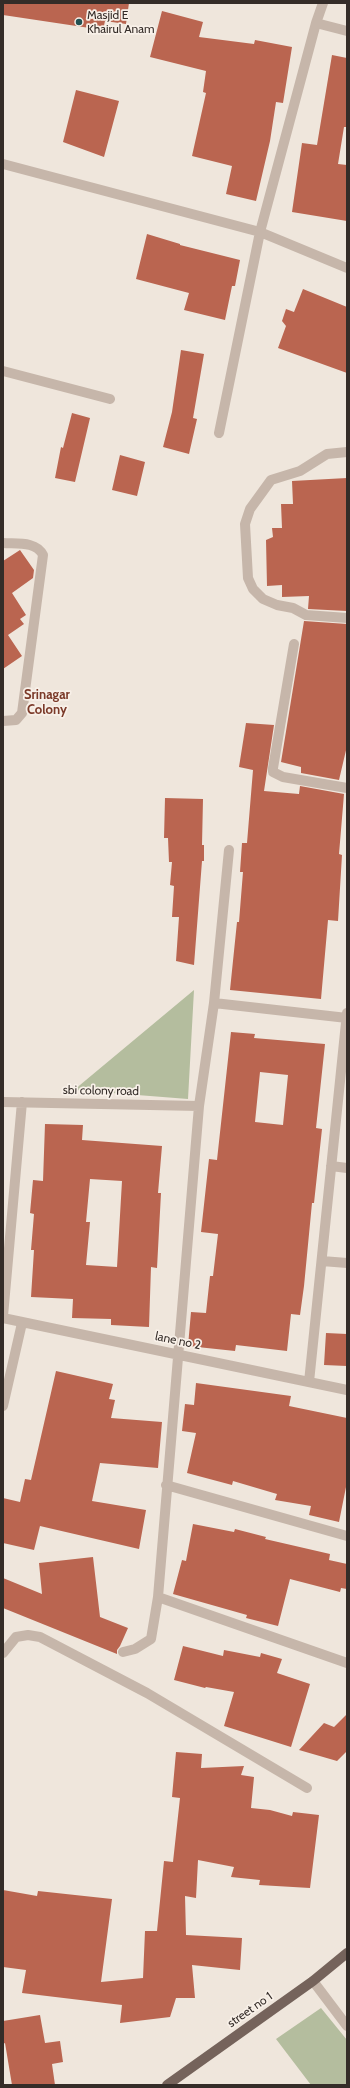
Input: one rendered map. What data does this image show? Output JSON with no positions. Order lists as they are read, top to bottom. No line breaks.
{"streets":{"main road":["street no 1"],"street":["sbi colony road","lane no 2"]},"districts":["Srinagar Colony"],"places":["Masjid E Khairul Anam"]}
